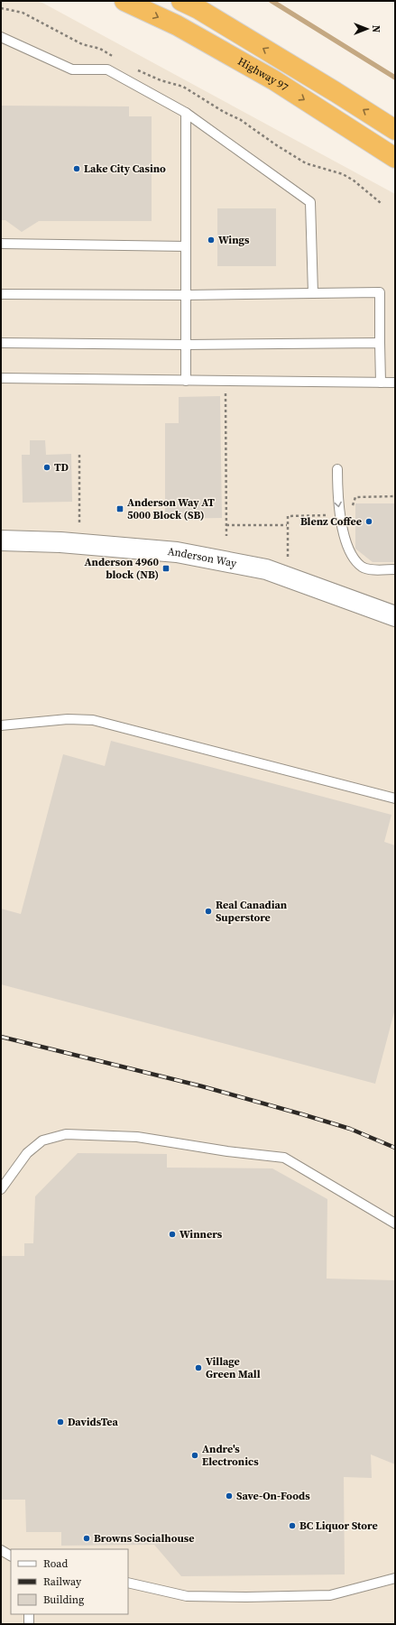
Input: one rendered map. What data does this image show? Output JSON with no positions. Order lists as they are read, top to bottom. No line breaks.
{"streets":{"highway":["Highway 97"],"street":["Anderson Way"]},"places":{"other":["Lake City Casino","Wings","TD","Blenz Coffee","Real Canadian Superstore","Winners","Village Green Mall","DavidsTea","Andre's Electronics","Save-On-Foods","BC Liquor Store","Browns Socialhouse"],"transit":["Anderson Way AT 5000 Block (SB)","Anderson 4960 block (NB)"]},"legend":["Road","Railway","Building"],"north":"right"}
